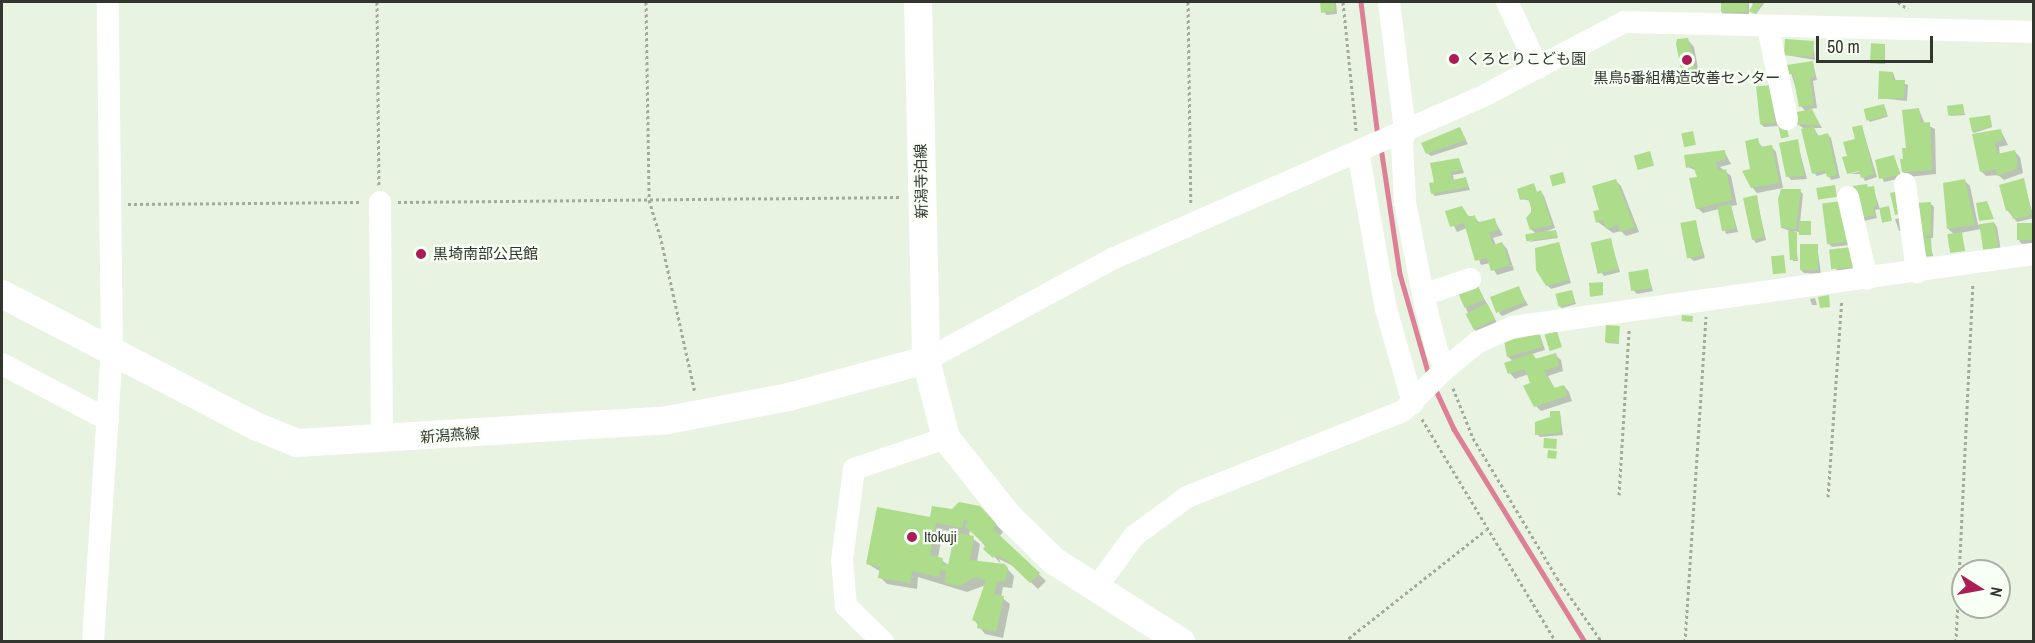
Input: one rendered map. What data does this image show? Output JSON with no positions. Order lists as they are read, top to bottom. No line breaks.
{"streets":{"main road":["新潟寺泊線","新潟燕線"]},"crossings":[["新潟寺泊線","新潟燕線"]],"places":["くろとりこども園","黒鳥5番組構造改善センター","黒埼南部公民館","Itokuji"],"scale_bar":"50 m","north":"right"}
